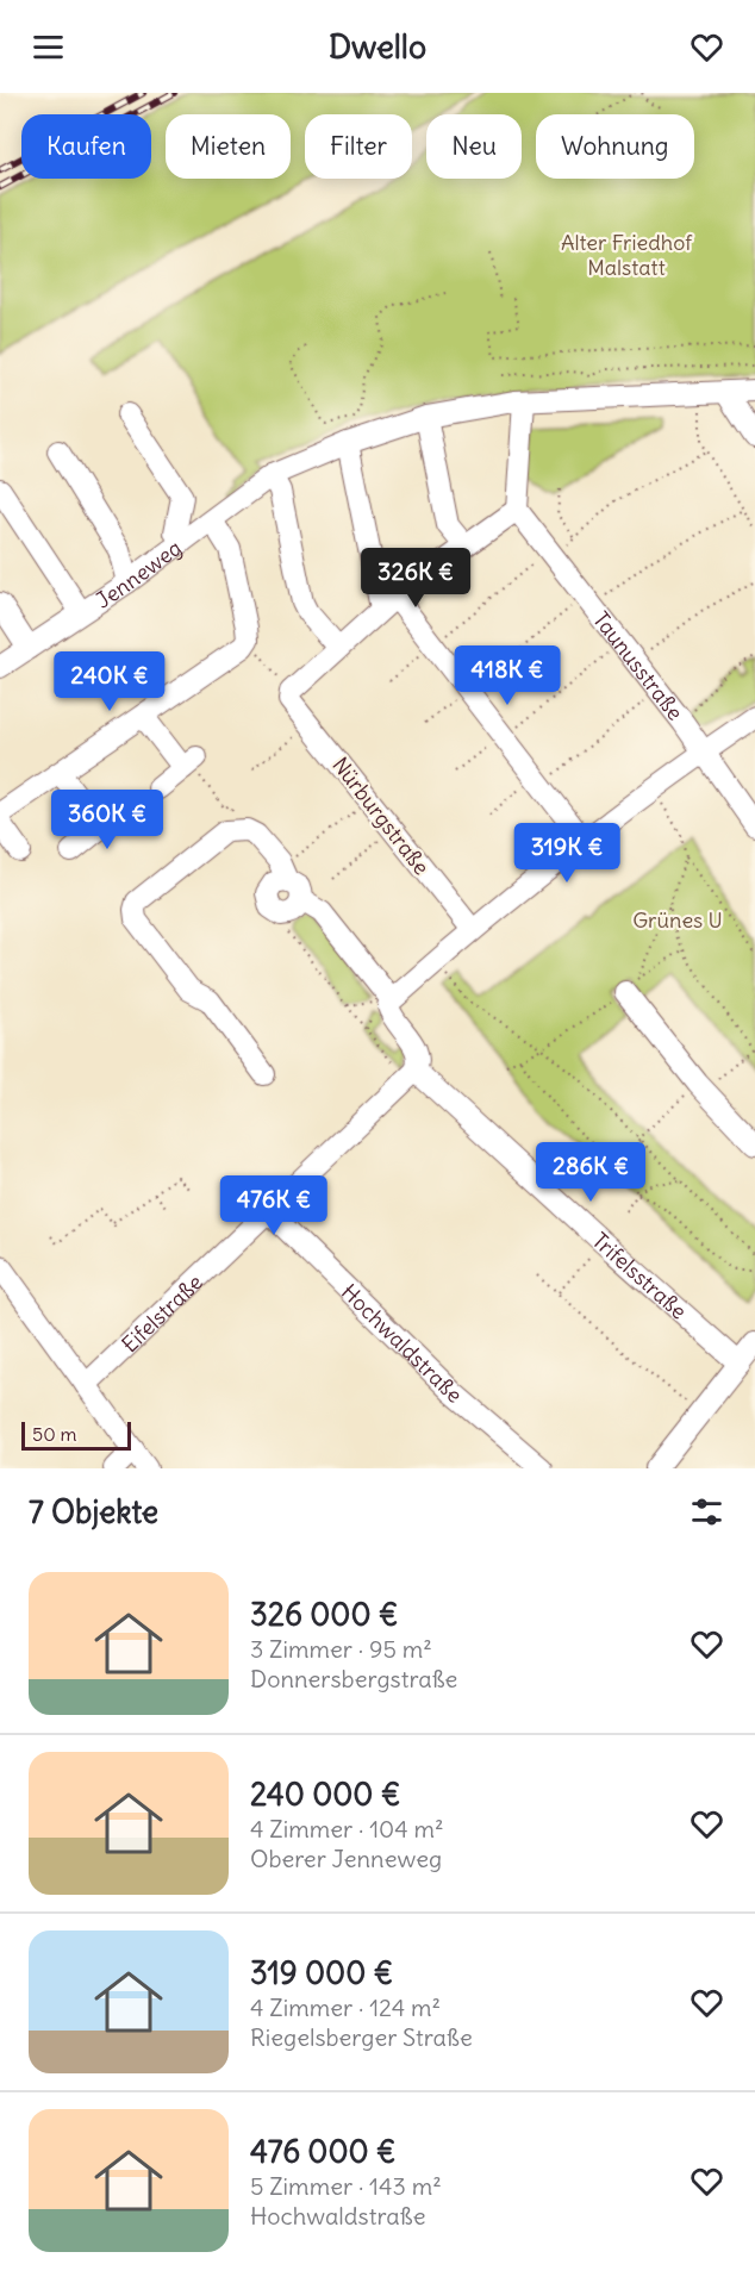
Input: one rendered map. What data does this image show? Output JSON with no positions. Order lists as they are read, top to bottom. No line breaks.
{"streets":{"street":["Jenneweg","Taunusstraße","Nürburgstraße","Trifelsstraße","Eifelstraße","Hochwaldstraße"]},"crossings":[["Trifelsstraße","Eifelstraße"],["Eifelstraße","Hochwaldstraße"]],"parks":["Alter Friedhof Malstatt","Grünes U"],"scale_bar":"50 m","page":{"header":"Dwello","chip":["Kaufen","Mieten","Filter","Neu","Wohnung"],"price":["326K €","418K €","240K €","360K €","319K €","286K €","476K €"],"scale":"50 m","heading":"7 Objekte","list":[{"name":"326 000 €","note":"3 Zimmer · 95 m² · Donnersbergstraße"},{"name":"240 000 €","note":"4 Zimmer · 104 m² · Oberer Jenneweg"},{"name":"319 000 €","note":"4 Zimmer · 124 m² · Riegelsberger Straße"},{"name":"476 000 €","note":"5 Zimmer · 143 m² · Hochwaldstraße"}]}}
